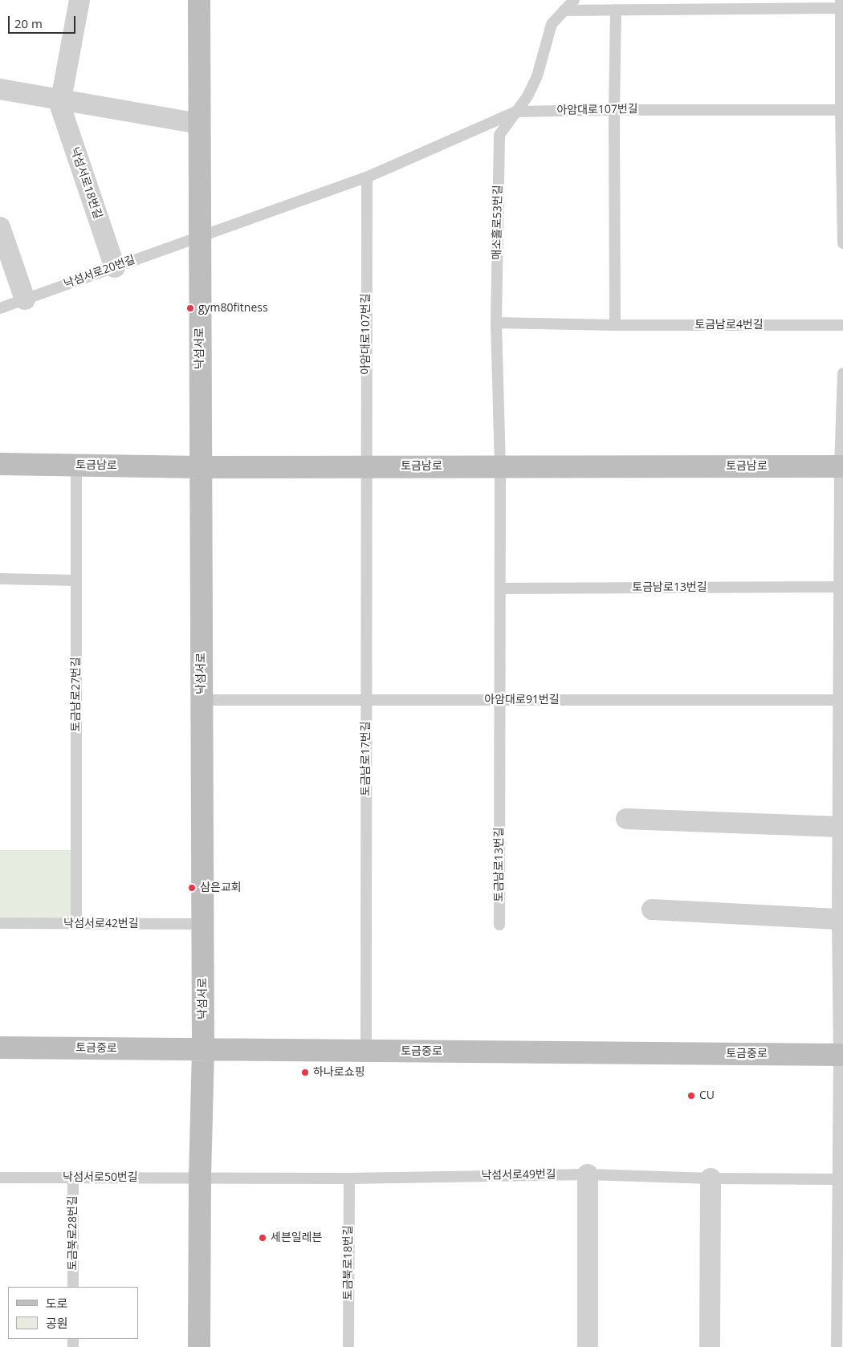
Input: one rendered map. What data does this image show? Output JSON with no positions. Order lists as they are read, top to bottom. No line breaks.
{"streets":{"street":["낙섬서로18번길","낙섬서로","토금남로","토금중로"],"lane":["아암대로107번길","매소홀로53번길","낙섬서로20번길","토금남로4번길","토금남로13번길","토금남로27번길","아암대로91번길","토금남로17번길","낙섬서로42번길","낙섬서로49번길","낙섬서로50번길","토금북로28번길","토금북로18번길"]},"crossings":[["아암대로107번길","매소홀로53번길"],["아암대로107번길","낙섬서로20번길"],["아암대로107번길","낙섬서로"],["아암대로107번길","토금남로"],["아암대로107번길","토금남로17번길"],["낙섬서로18번길","낙섬서로20번길"],["매소홀로53번길","토금남로4번길"],["매소홀로53번길","토금남로"],["매소홀로53번길","토금남로13번길"],["낙섬서로20번길","낙섬서로"],["낙섬서로","토금남로"],["낙섬서로","아암대로91번길"],["낙섬서로","낙섬서로42번길"],["낙섬서로","토금중로"],["낙섬서로","낙섬서로49번길"],["낙섬서로","낙섬서로50번길"],["토금남로","토금남로13번길"],["토금남로","토금남로27번길"],["토금남로","토금남로17번길"],["토금남로13번길","아암대로91번길"],["토금남로27번길","낙섬서로42번길"],["아암대로91번길","토금남로17번길"],["토금남로17번길","토금중로"],["낙섬서로49번길","낙섬서로50번길"],["낙섬서로49번길","토금북로18번길"],["낙섬서로50번길","토금북로28번길"]],"places":["gym80fitness","삼은교회","하나로쇼핑","CU","세븐일레븐"],"legend":["도로","공원"],"scale_bar":"20 m"}
